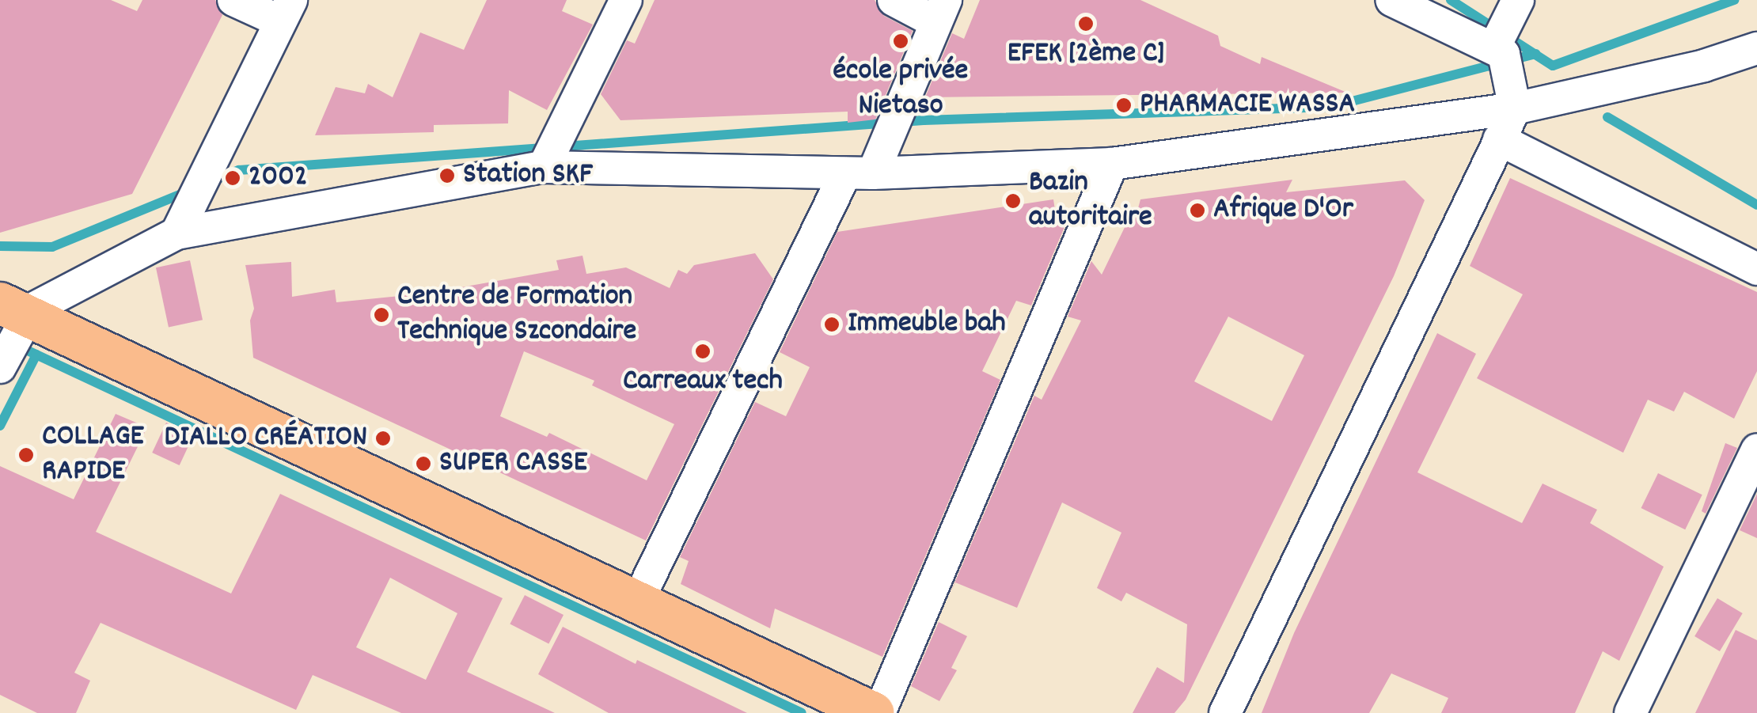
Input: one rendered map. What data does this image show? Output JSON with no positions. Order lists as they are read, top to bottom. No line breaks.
{"places":["EFEK [2ème C]","école privée Nietaso","PHARMACIE WASSA","Station SKF","2002","Bazin autoritaire","Afrique D'Or","Centre de Formation Technique Szcondaire","Immeuble bah","Carreaux tech","DIALLO CRÉATION","COLLAGE RAPIDE","SUPER CASSE"]}
